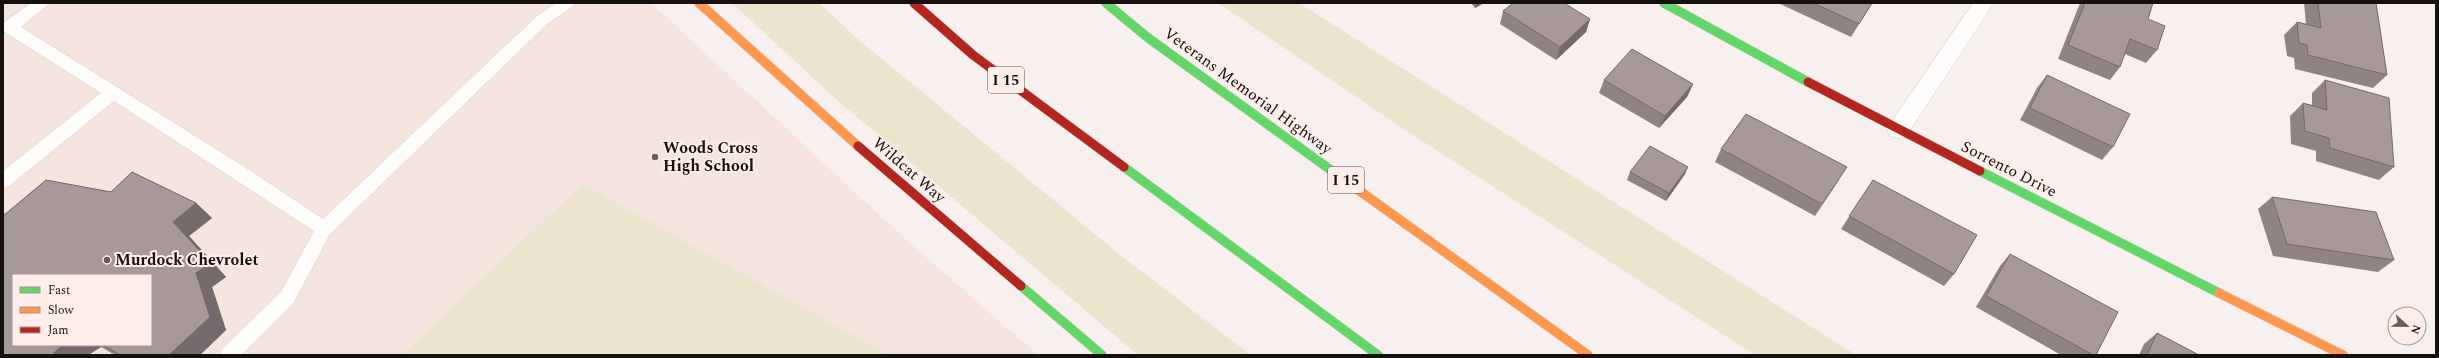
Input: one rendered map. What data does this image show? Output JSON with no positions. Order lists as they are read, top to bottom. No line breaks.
{"streets":{"main road":["I 15","Veterans Memorial Highway","Sorrento Drive","Wildcat Way"]},"places":["Woods Cross High School","Murdock Chevrolet"],"legend":["Fast","Slow","Jam"],"north":"right"}
